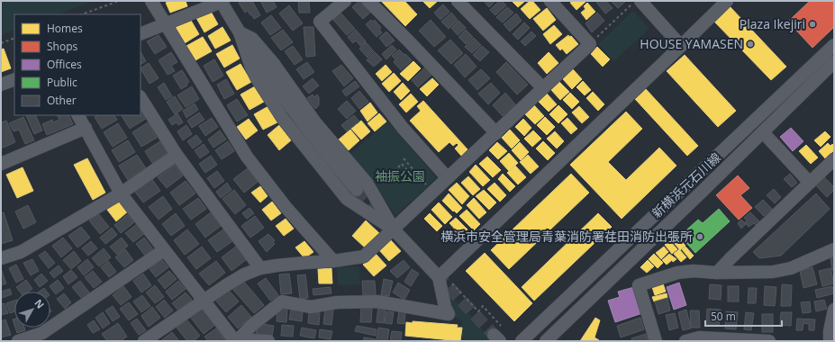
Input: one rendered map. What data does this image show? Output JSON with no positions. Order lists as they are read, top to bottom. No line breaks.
{"streets":{"street":["新横浜元石川線"]},"parks":["袖振公園"],"places":["Plaza Ikejiri","HOUSE YAMASEN","横浜市安全管理局青葉消防署荏田消防出張所"],"legend":["Homes","Shops","Offices","Public","Other"],"scale_bar":"50 m","north":"top right"}
